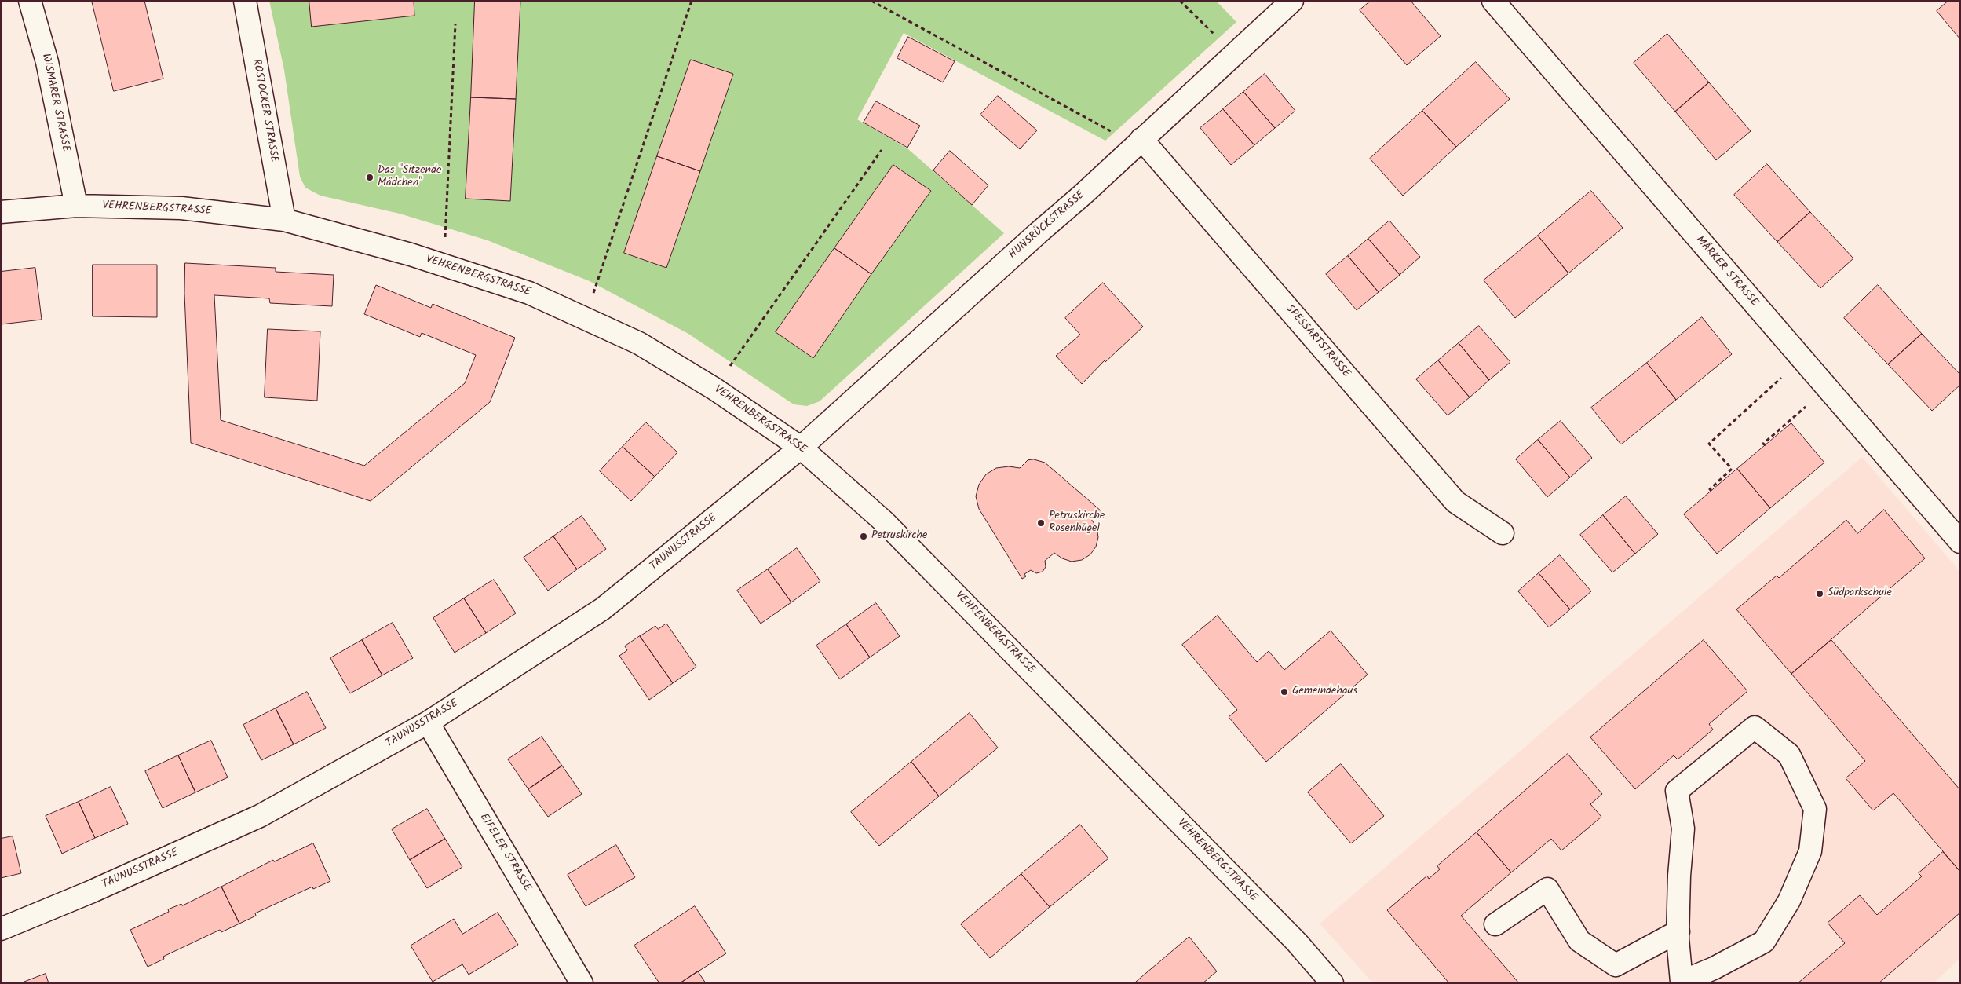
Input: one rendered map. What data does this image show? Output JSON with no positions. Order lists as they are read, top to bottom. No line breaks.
{"streets":{"street":["WISMARER STRASSE","ROSTOCKER STRASSE","VEHRENBERGSTRASSE","HUNSRÜCKSTRASSE","MÄRKER STRASSE","SPESSARTSTRASSE","TAUNUSSTRASSE","EIFELER STRASSE"]},"crossings":[["WISMARER STRASSE","VEHRENBERGSTRASSE"],["ROSTOCKER STRASSE","VEHRENBERGSTRASSE"],["VEHRENBERGSTRASSE","HUNSRÜCKSTRASSE"],["VEHRENBERGSTRASSE","TAUNUSSTRASSE"],["HUNSRÜCKSTRASSE","SPESSARTSTRASSE"],["HUNSRÜCKSTRASSE","TAUNUSSTRASSE"],["TAUNUSSTRASSE","EIFELER STRASSE"]],"places":["Das \"Sitzende Mädchen\"","Petruskirche Rosenhügel","Petruskirche","Südparkschule","Gemeindehaus"]}
